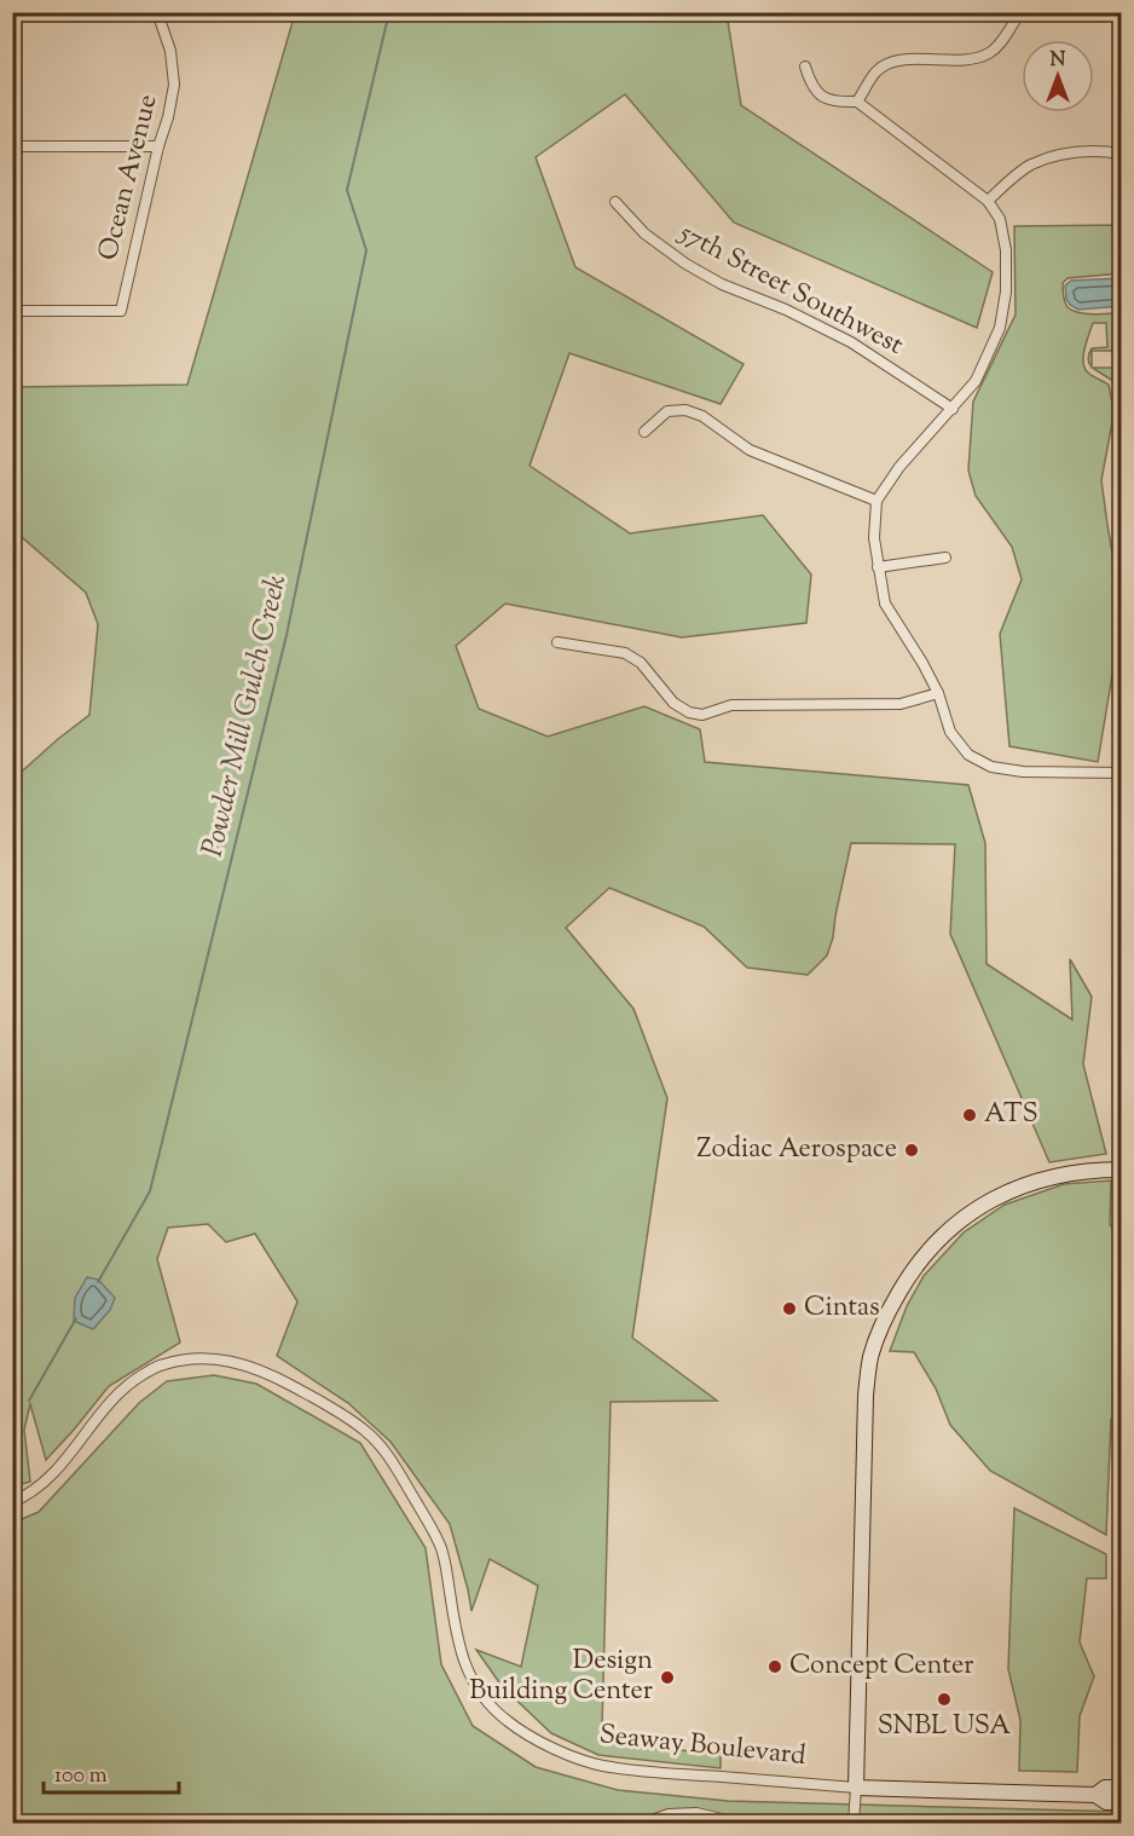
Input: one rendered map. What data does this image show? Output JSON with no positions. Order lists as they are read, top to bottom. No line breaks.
{"streets":{"street":["Ocean Avenue","57th Street Southwest","Seaway Boulevard"]},"water":["Powder Mill Gulch Creek"],"places":["ATS","Zodiac Aerospace","Cintas","Concept Center","Design Building Center","SNBL USA"],"scale_bar":"100 m","north":"top"}
